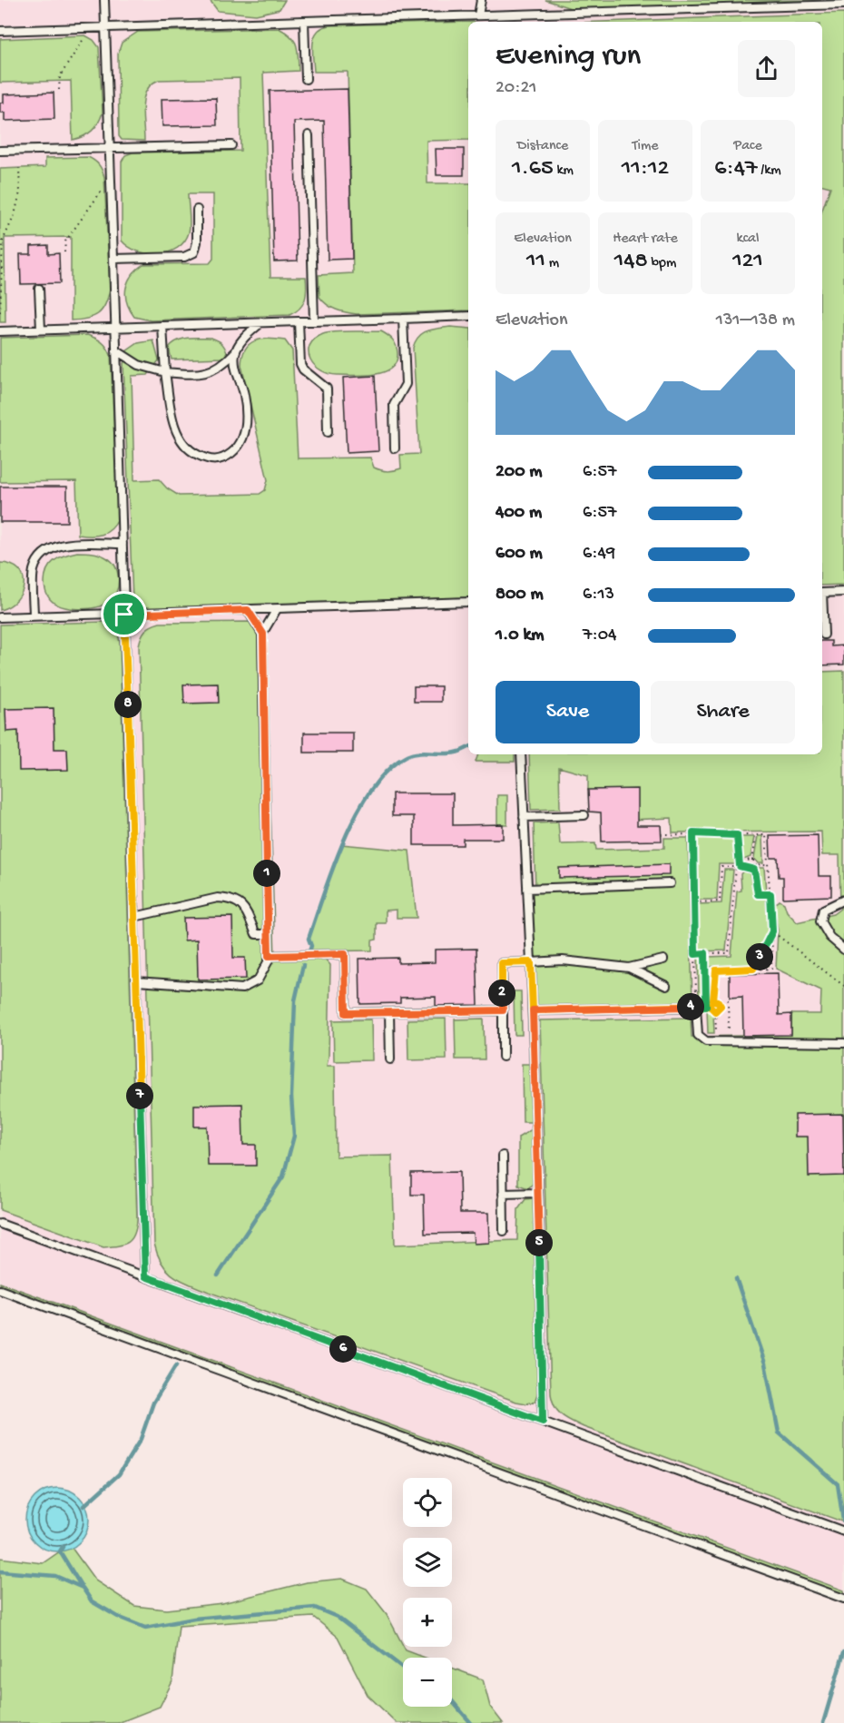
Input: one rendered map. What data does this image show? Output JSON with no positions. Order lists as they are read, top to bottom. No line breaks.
{"page":{"heading":["Evening run","20:21"],"stats":[["Distance","1.65 km"],["Time","11:12"],["Pace","6:47 /km"],["Elevation","11 m"],["Heart rate","148 bpm"],["kcal","121"]],"chart":["Elevation","131–138 m"],"list":[{"name":"200 m","note":"6:57"},{"name":"400 m","note":"6:57"},{"name":"600 m","note":"6:49"},{"name":"800 m","note":"6:13"},{"name":"1.0 km","note":"7:04"}],"buttons":["Save","Share"],"pins":["8","1","3","2","4","7","5","6"],"map_buttons":["+","−"]}}
